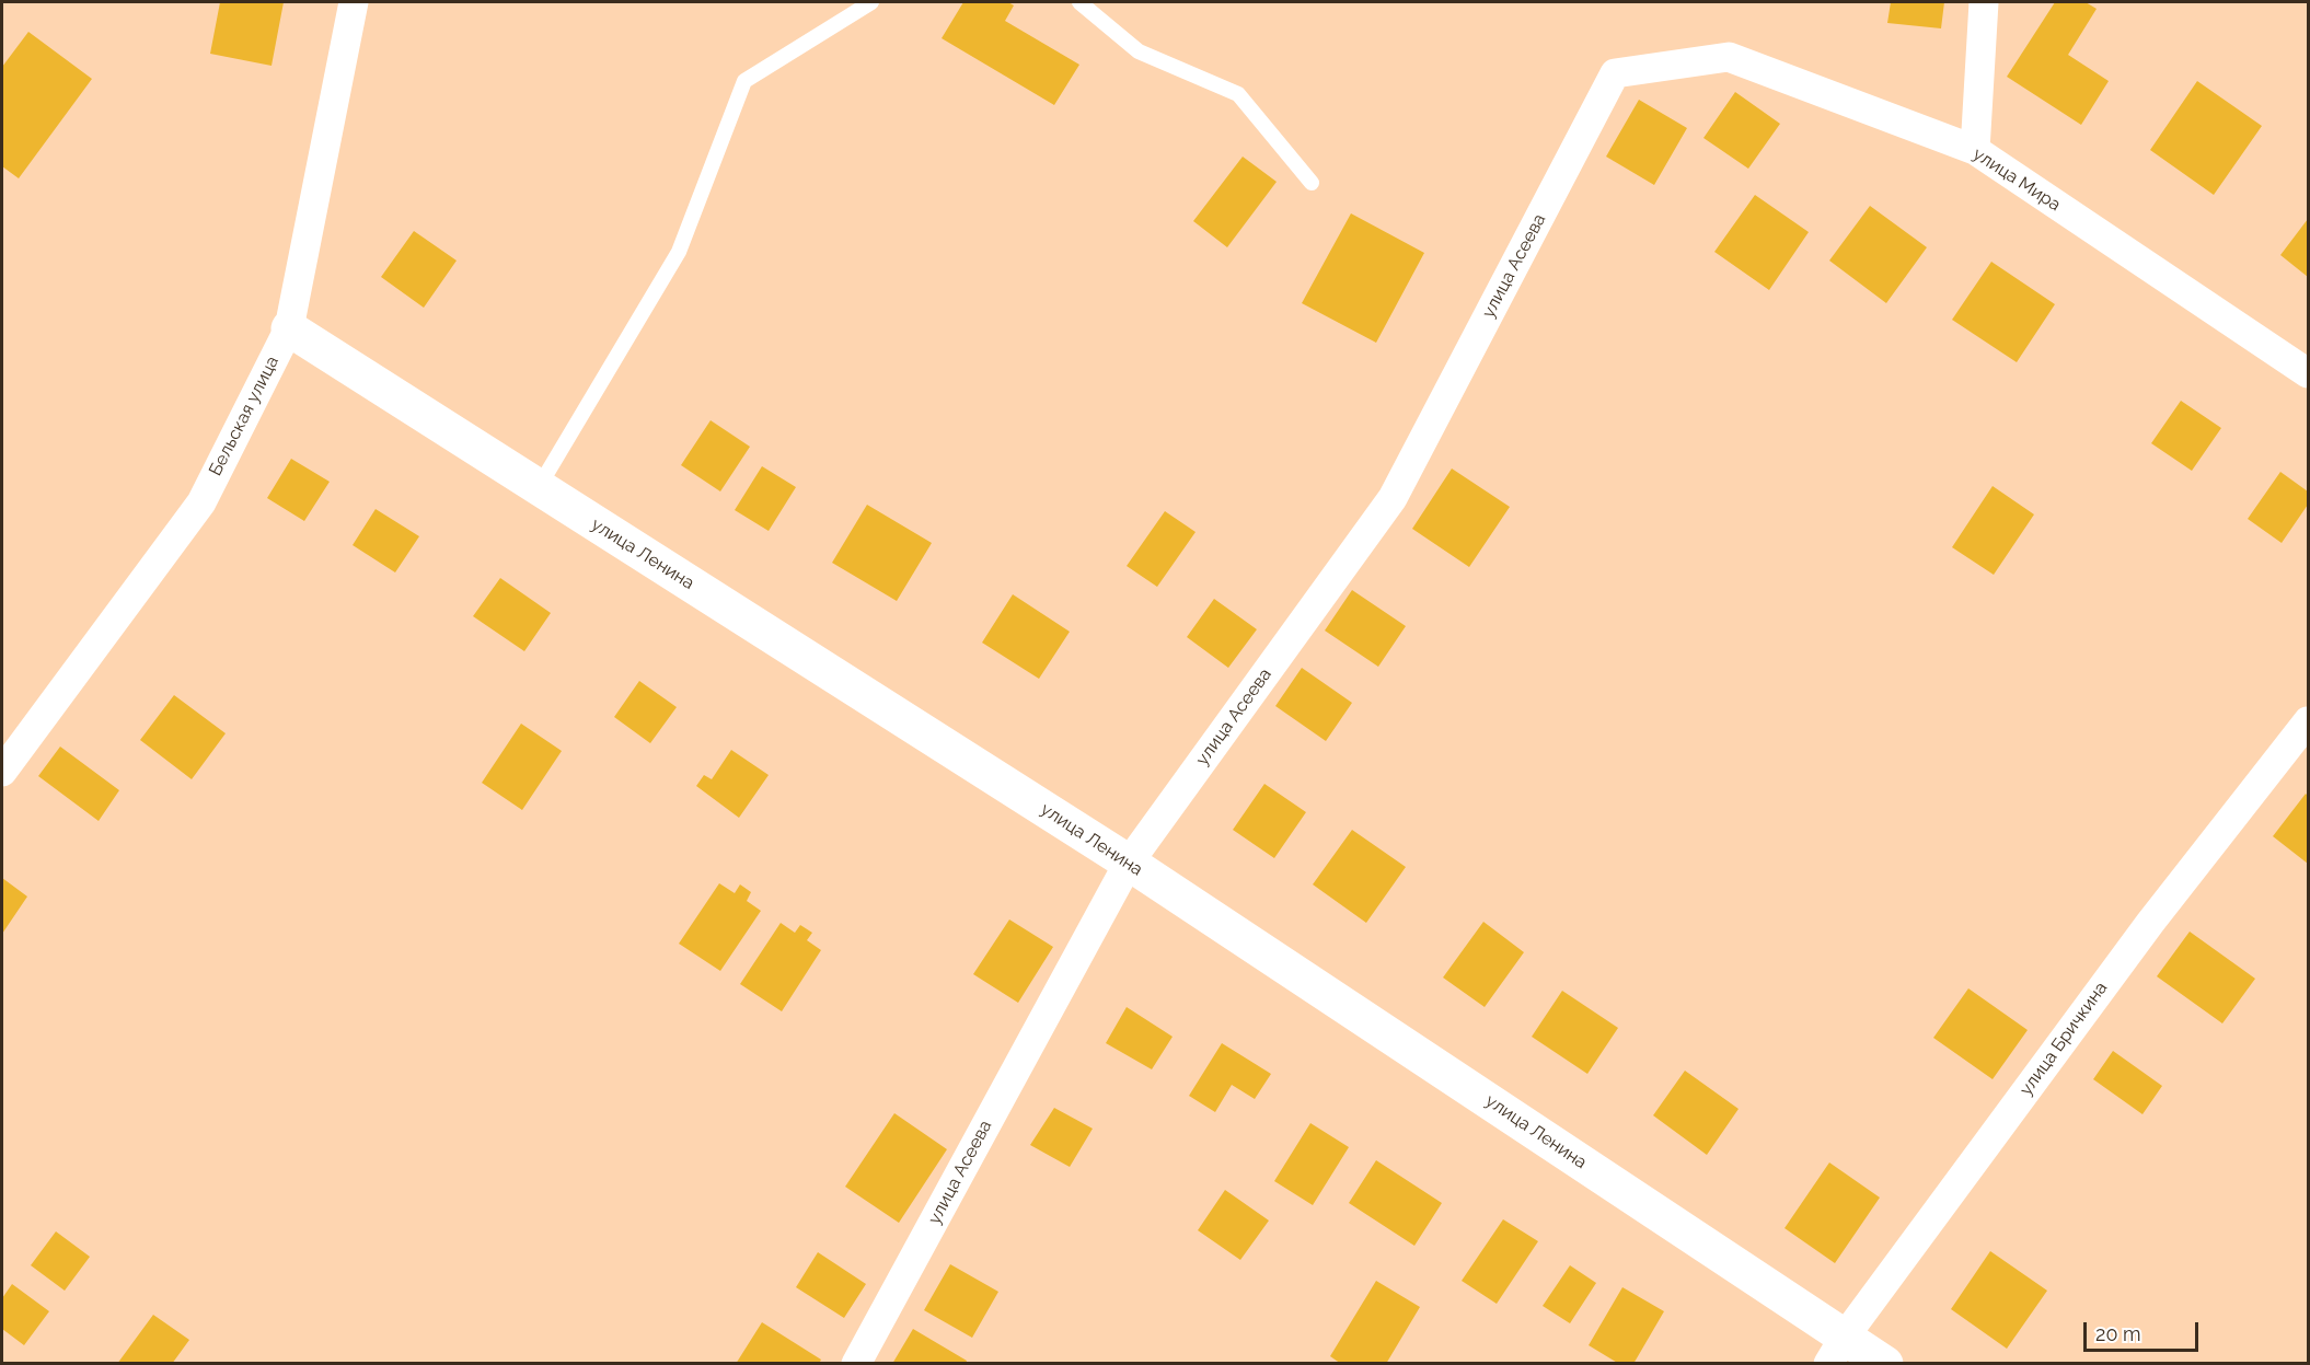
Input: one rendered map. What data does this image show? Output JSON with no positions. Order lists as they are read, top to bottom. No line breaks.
{"streets":{"street":["улица Мира","улица Асеева","Бельская улица","улица Ленина","улица Бричкина"]},"crossings":[["улица Мира","улица Асеева"],["улица Асеева","улица Ленина"],["Бельская улица","улица Ленина"],["улица Ленина","улица Бричкина"]],"scale_bar":"20 m"}
